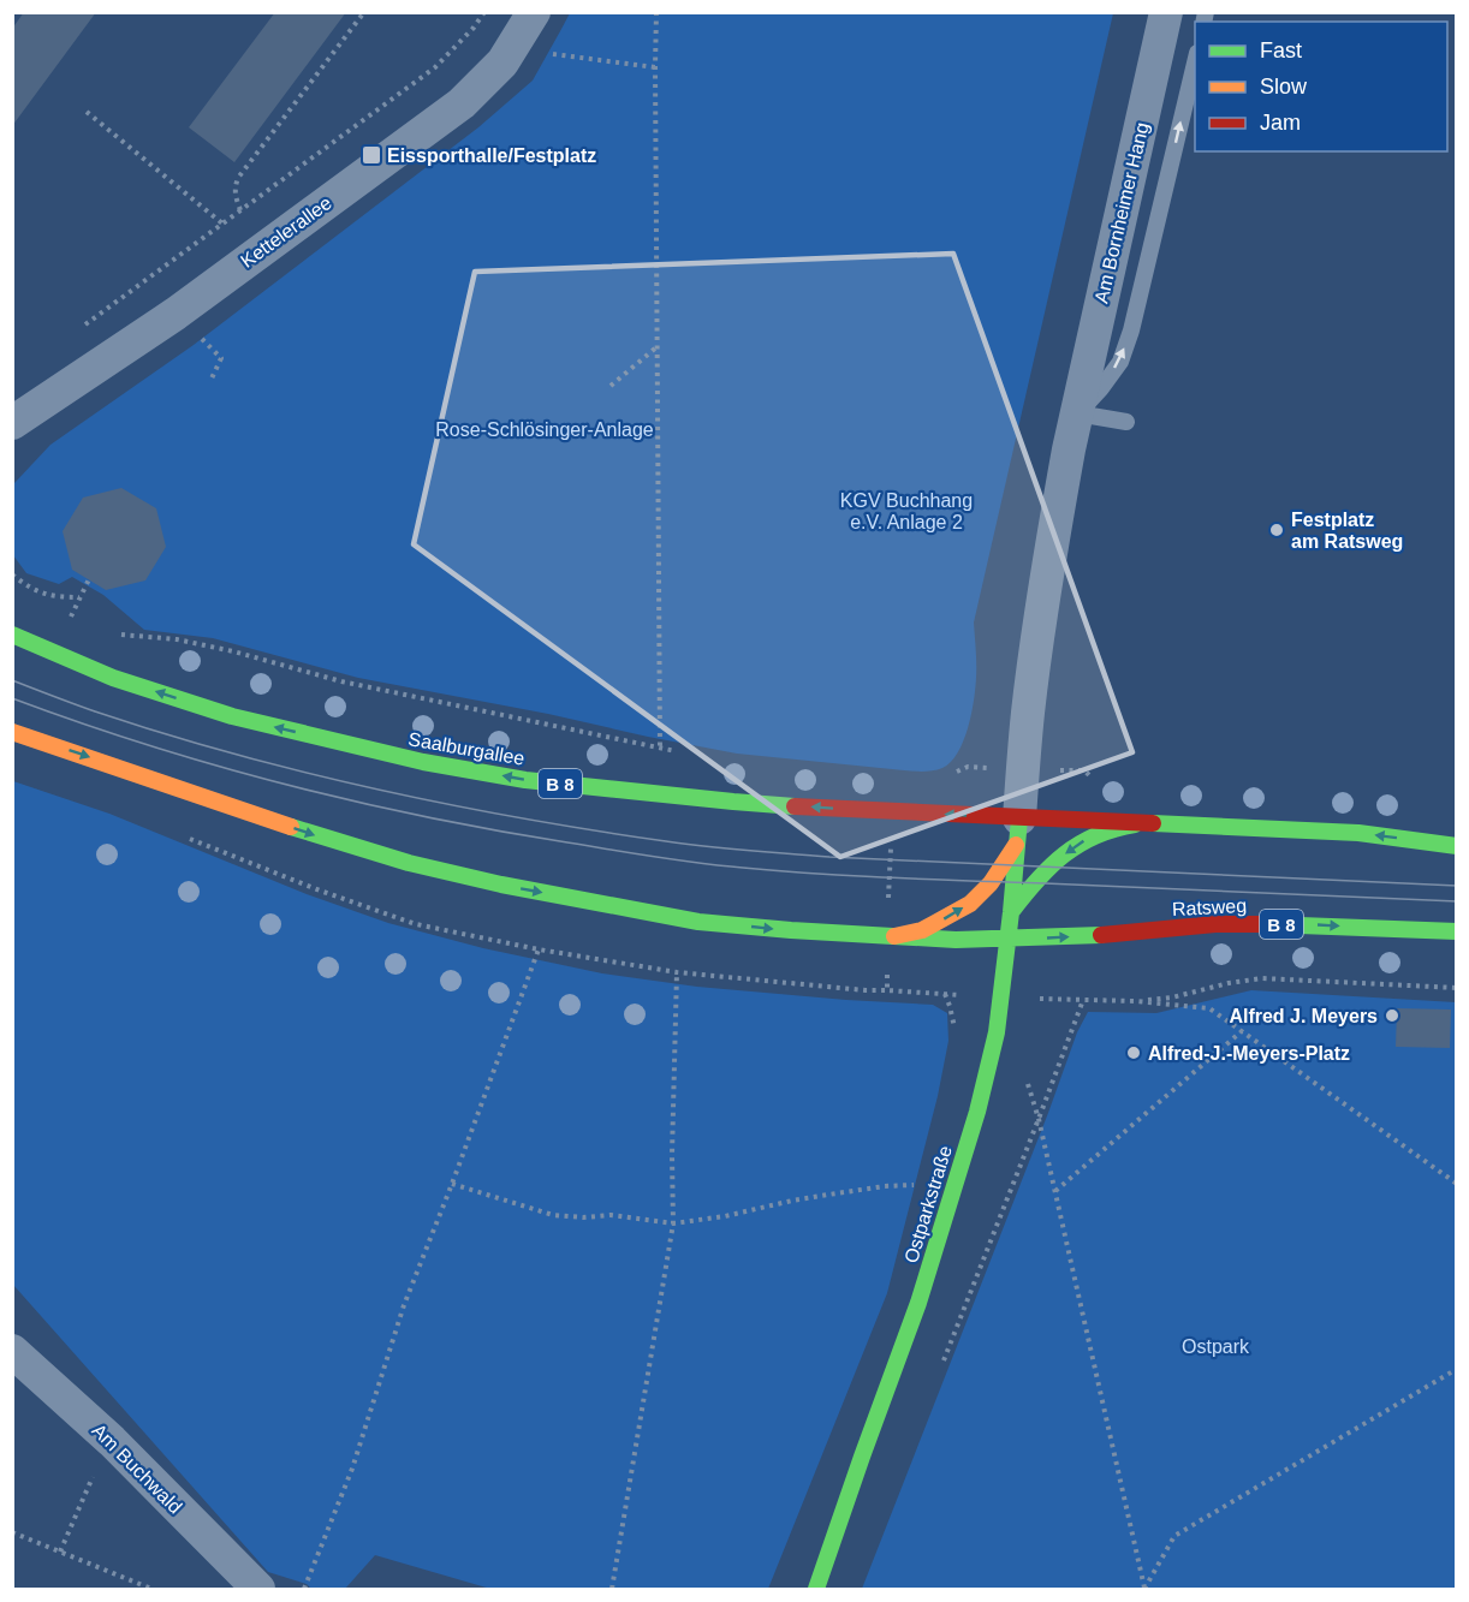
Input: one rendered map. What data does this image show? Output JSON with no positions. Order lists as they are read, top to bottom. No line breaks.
{"streets":{"main road":["Saalburgallee","B 8","Ratsweg","Ostparkstraße"],"street":["Am Bornheimer Hang","Kettelerallee","Am Buchwald"]},"crossings":[["Am Bornheimer Hang","Saalburgallee"],["Am Bornheimer Hang","B 8"],["Am Bornheimer Hang","Ostparkstraße"],["Saalburgallee","B 8"],["Saalburgallee","Ostparkstraße"],["B 8","Ratsweg"],["B 8","Ostparkstraße"],["Ratsweg","Ostparkstraße"]],"parks":["Rose-Schlösinger-Anlage","KGV Buchhang e.V. Anlage 2","Ostpark"],"places":{"transit":["Eissporthalle/Festplatz"],"other":["Festplatz am Ratsweg","Alfred J. Meyers","Alfred-J.-Meyers-Platz"]},"legend":["Fast","Slow","Jam"]}
